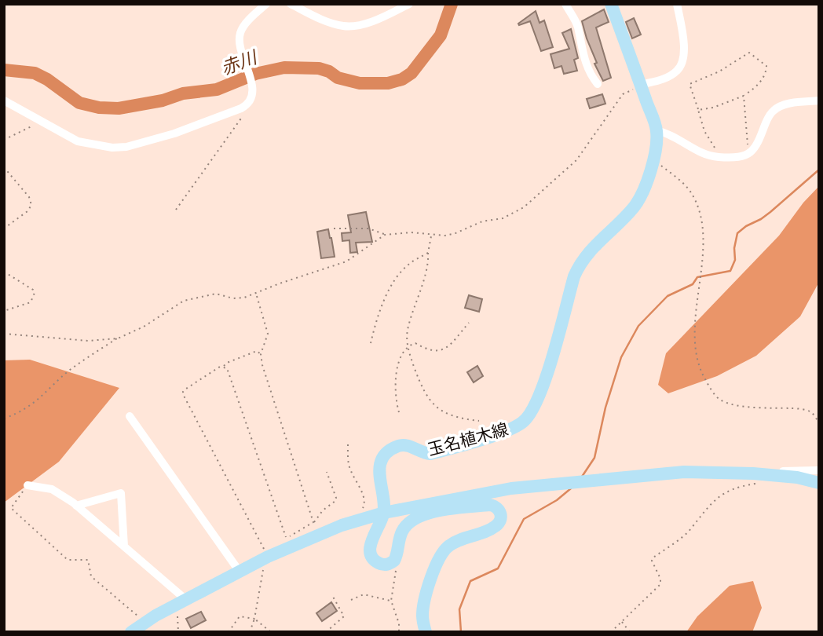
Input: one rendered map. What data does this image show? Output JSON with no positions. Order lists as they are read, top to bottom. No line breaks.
{"streets":{"main road":["玉名植木線"]},"water":["赤川"]}
